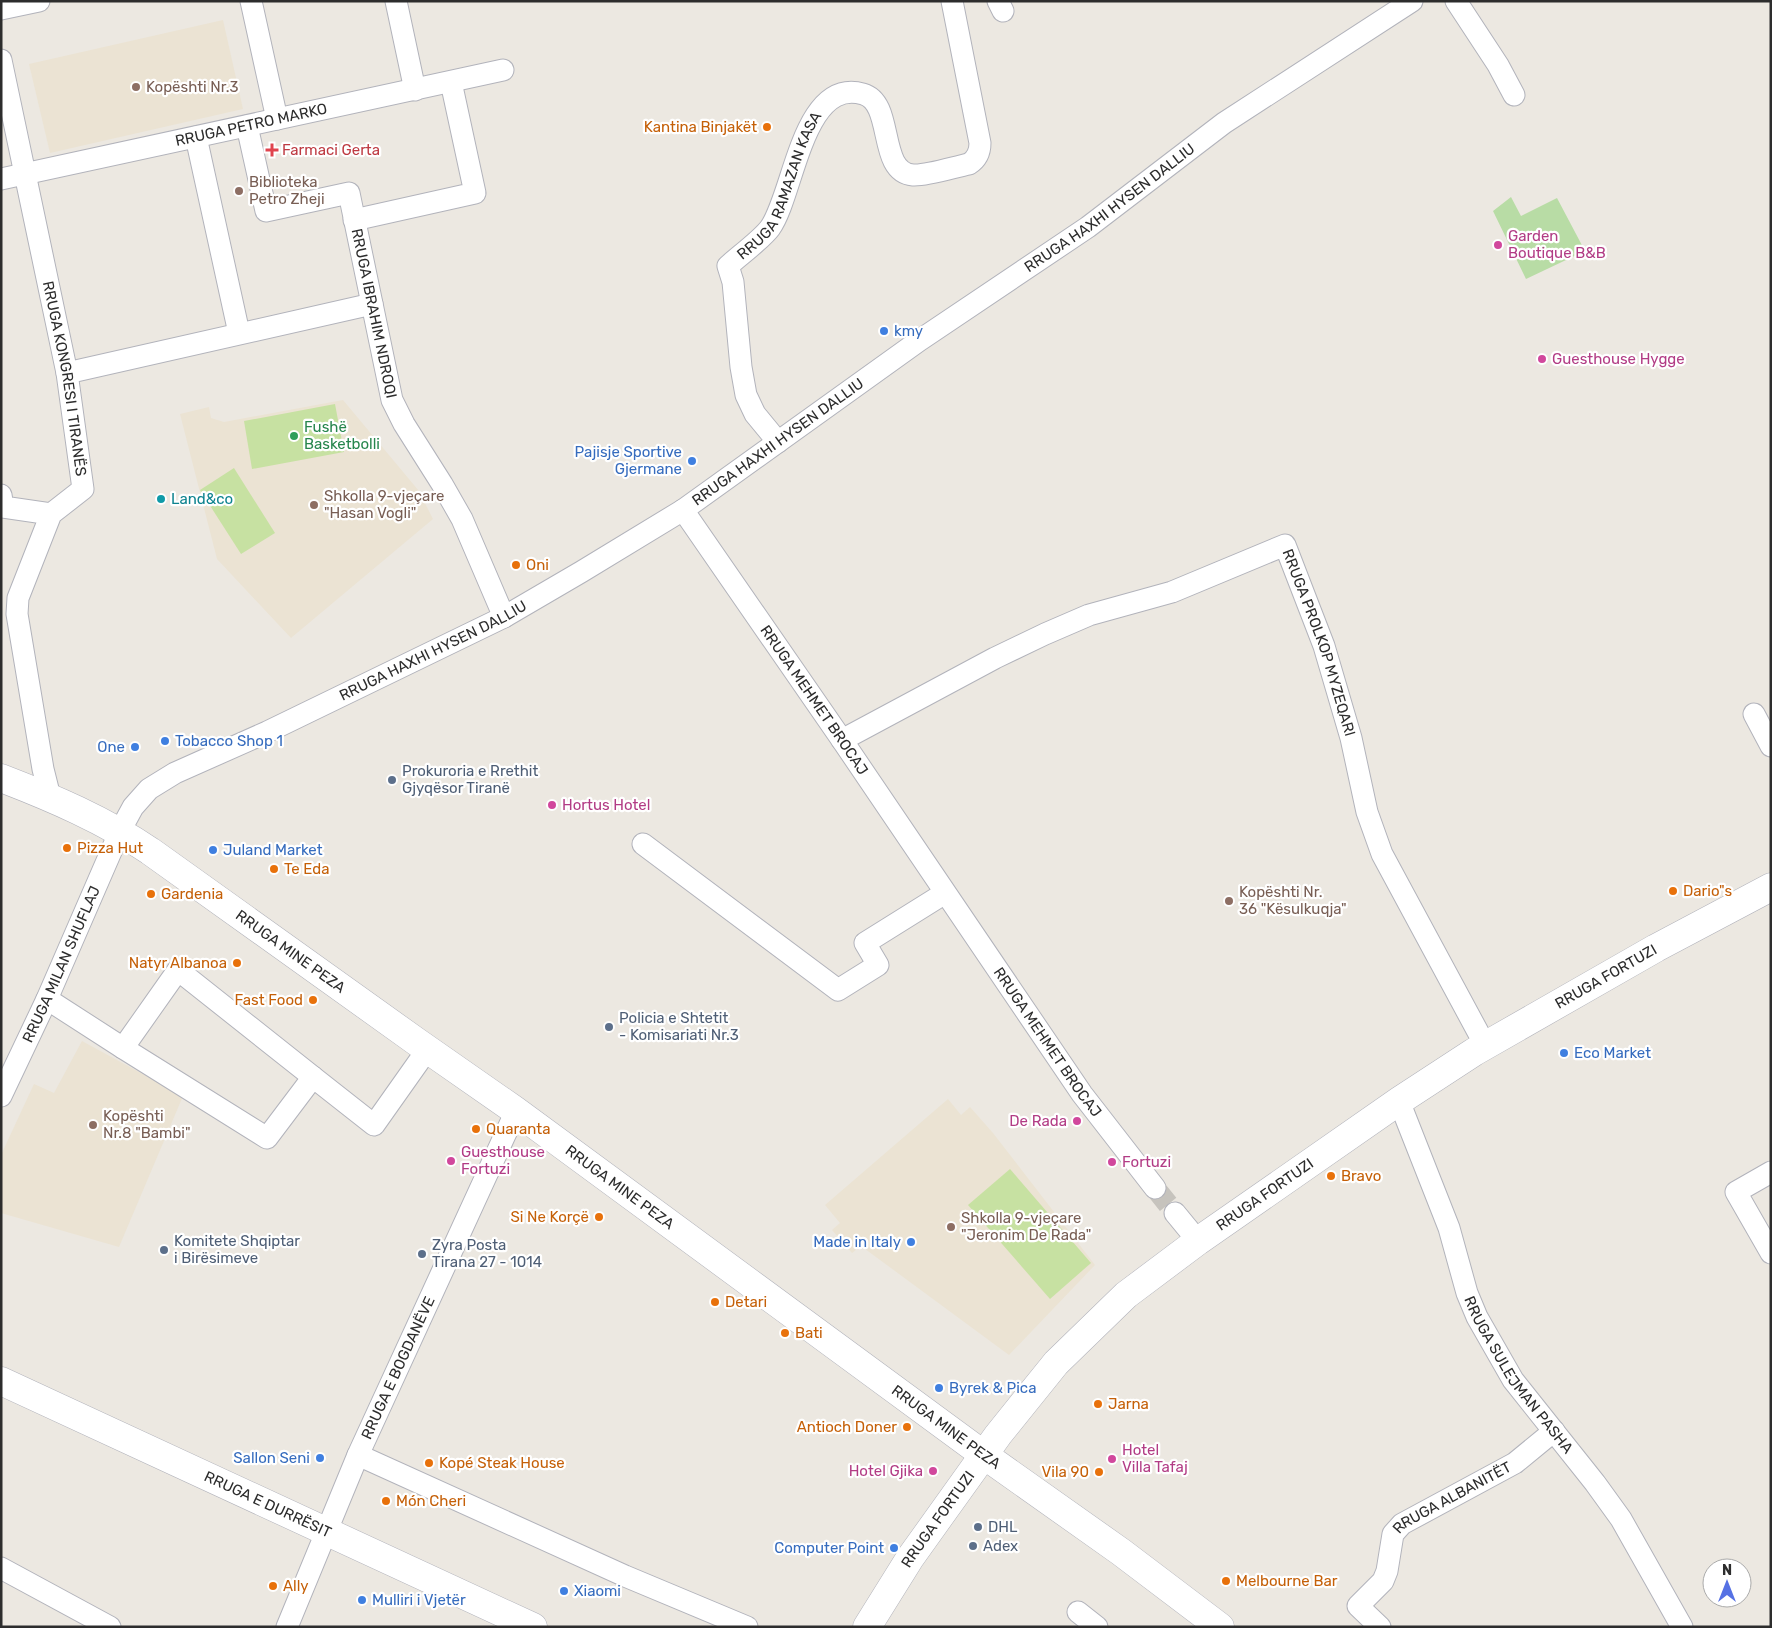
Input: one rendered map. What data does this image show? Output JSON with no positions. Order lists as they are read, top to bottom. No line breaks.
{"streets":{"main road":["RRUGA MINE PEZA","RRUGA FORTUZI","RRUGA E DURRËSIT"],"street":["RRUGA PETRO MARKO","RRUGA RAMAZAN KASA","RRUGA HAXHI HYSEN DALLIU","RRUGA IBRAHIM NDROQI","RRUGA KONGRESI I TIRANËS","RRUGA PROLKOP MYZEQARI","RRUGA MEHMET BROCAJ","RRUGA MILAN SHUFLAJ","RRUGA E BOGDANËVE","RRUGA SULEJMAN PASHA","RRUGA ALBANITËT"]},"crossings":[["RRUGA PETRO MARKO","RRUGA IBRAHIM NDROQI"],["RRUGA PETRO MARKO","RRUGA KONGRESI I TIRANËS"],["RRUGA RAMAZAN KASA","RRUGA HAXHI HYSEN DALLIU"],["RRUGA HAXHI HYSEN DALLIU","RRUGA IBRAHIM NDROQI"],["RRUGA HAXHI HYSEN DALLIU","RRUGA MEHMET BROCAJ"],["RRUGA HAXHI HYSEN DALLIU","RRUGA MINE PEZA"],["RRUGA HAXHI HYSEN DALLIU","RRUGA MILAN SHUFLAJ"],["RRUGA PROLKOP MYZEQARI","RRUGA MEHMET BROCAJ"],["RRUGA PROLKOP MYZEQARI","RRUGA FORTUZI"],["RRUGA MINE PEZA","RRUGA MILAN SHUFLAJ"],["RRUGA MINE PEZA","RRUGA FORTUZI"],["RRUGA MINE PEZA","RRUGA E BOGDANËVE"],["RRUGA FORTUZI","RRUGA SULEJMAN PASHA"],["RRUGA E BOGDANËVE","RRUGA E DURRËSIT"],["RRUGA SULEJMAN PASHA","RRUGA ALBANITËT"]],"places":{"other":["Kopështi Nr.3","Kantina Binjakët","Biblioteka Petro Zheji","Garden Boutique B&B","kmy","Guesthouse Hygge","Fushë Basketbolli","Pajisje Sportive Gjermane","Land&co","Shkolla 9-vjeçare \"Hasan Vogli\"","Oni","Tobacco Shop 1","One","Prokuroria e Rrethit Gjyqësor Tiranë","Hortus Hotel","Pizza Hut","Juland Market","Te Eda","Dario\"s","Gardenia","Kopështi Nr. 36 \"Kësulkuqja\"","Natyr Albanoa","Fast Food","Policia e Shtetit - Komisariati Nr.3","Eco Market","De Rada","Kopështi Nr.8 \"Bambi\"","Quaranta","Guesthouse Fortuzi","Fortuzi","Bravo","Si Ne Korçë","Shkolla 9-vjeçare \"Jeronim De Rada\"","Made in Italy","Komitete Shqiptar i Birësimeve","Zyra Posta Tirana 27 - 1014","Detari","Bati","Byrek & Pica","Jarna","Antioch Doner","Sallon Seni","Hotel Villa Tafaj","Kopé Steak House","Hotel Gjika","Vila 90","Món Cheri","DHL","Adex","Computer Point","Melbourne Bar","Ally","Xiaomi","Mulliri i Vjetër"],"health":["Farmaci Gerta"]},"north":"top"}
